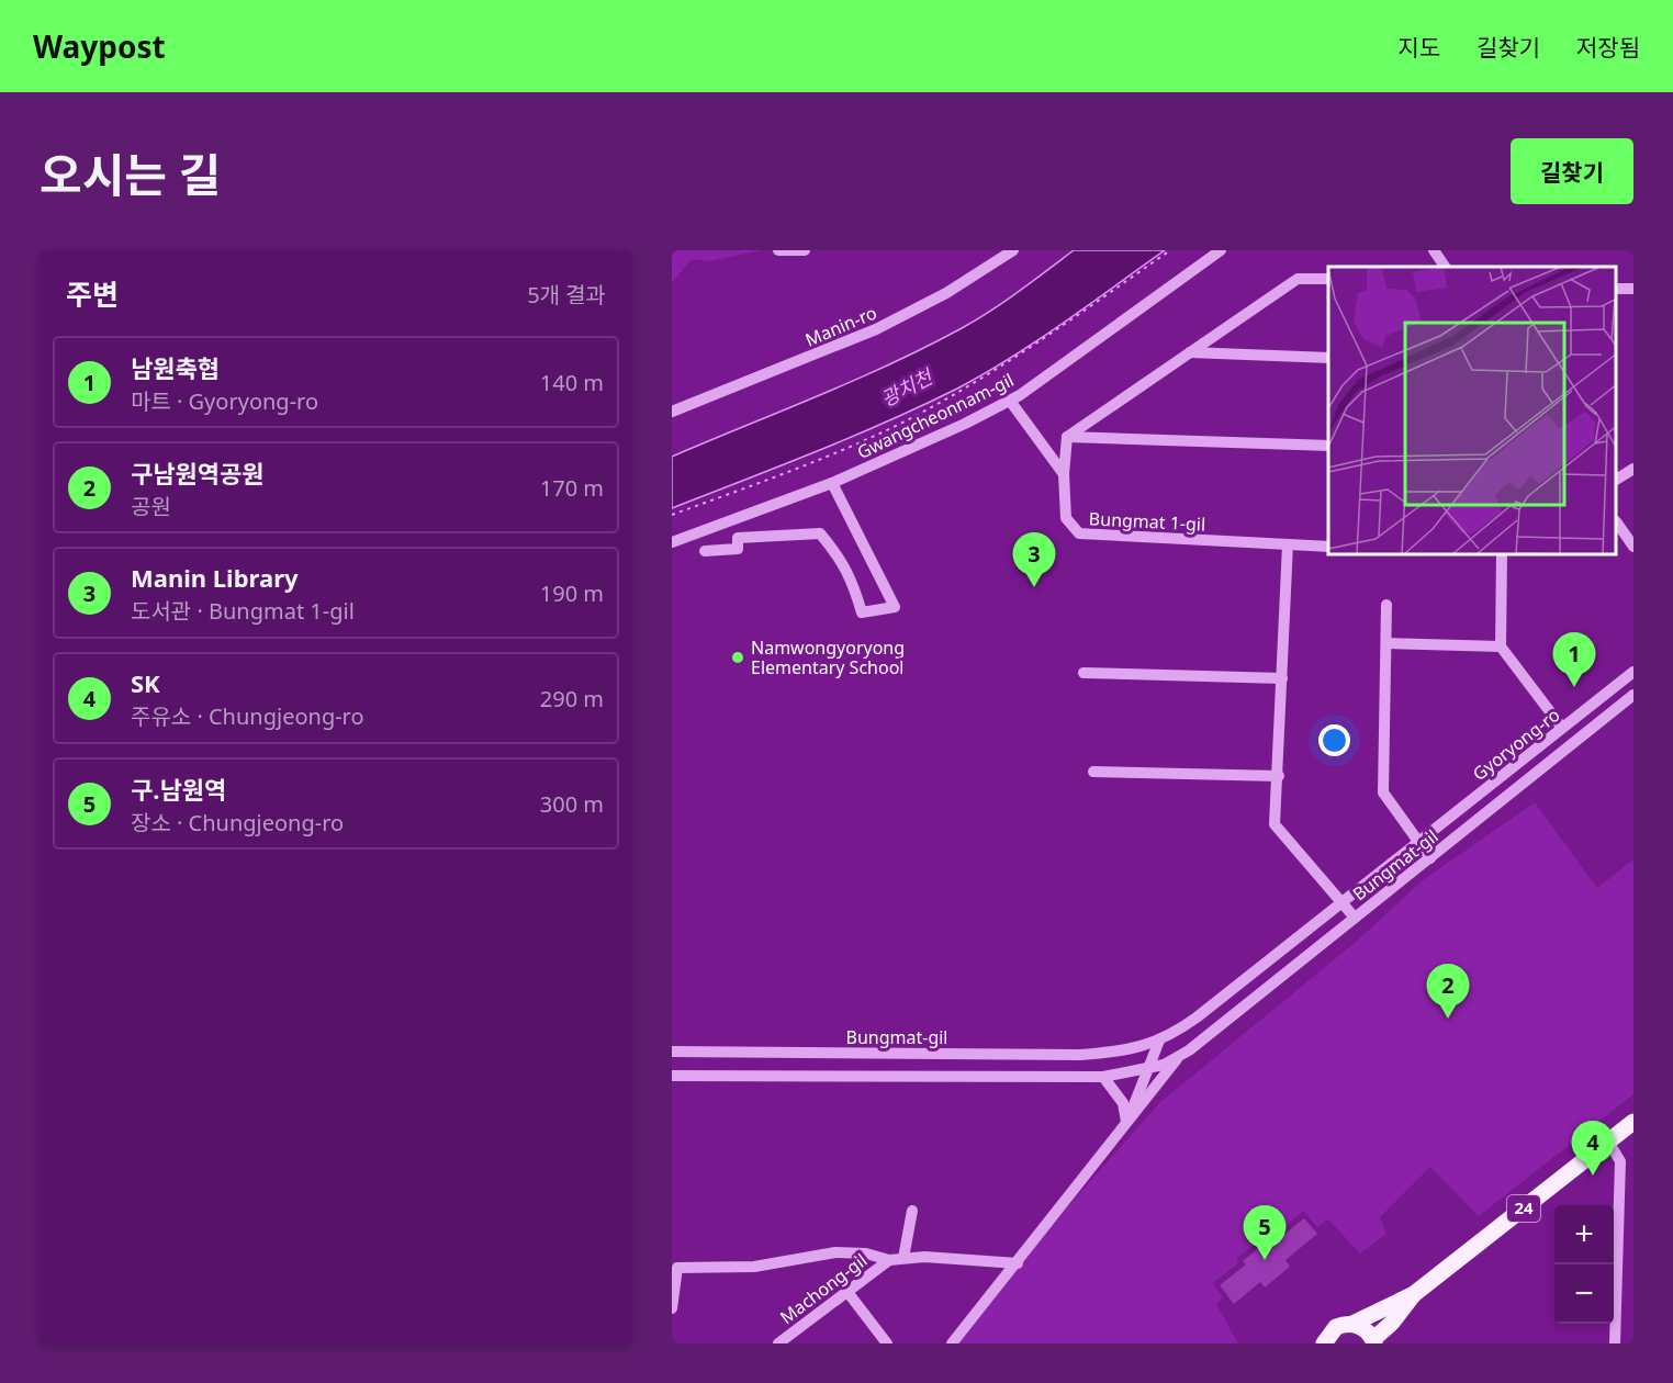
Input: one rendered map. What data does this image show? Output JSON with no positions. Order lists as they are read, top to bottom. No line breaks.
{"streets":{"main road":["24"],"street":["Manin-ro","Gwangcheonnam-gil","Bungmat 1-gil","Gyoryong-ro","Bungmat-gil","Machong-gil"]},"crossings":[["Gyoryong-ro","Bungmat-gil"]],"water":["광치천"],"places":["Namwongyoryong Elementary School"],"page":{"header":"Waypost","nav":["지도","길찾기","저장됨"],"title":"오시는 길","buttons":"길찾기","heading":["주변","5개 결과"],"list":[{"mark":"1","name":"남원축협","note":"마트 · Gyoryong-ro","value":"140 m"},{"mark":"2","name":"구남원역공원","note":"공원","value":"170 m"},{"mark":"3","name":"Manin Library","note":"도서관 · Bungmat 1-gil","value":"190 m"},{"mark":"4","name":"SK","note":"주유소 · Chungjeong-ro","value":"290 m"},{"mark":"5","name":"구.남원역","note":"장소 · Chungjeong-ro","value":"300 m"}],"pins":["3","1","2","4","5"],"map_buttons":["+","−"]}}
